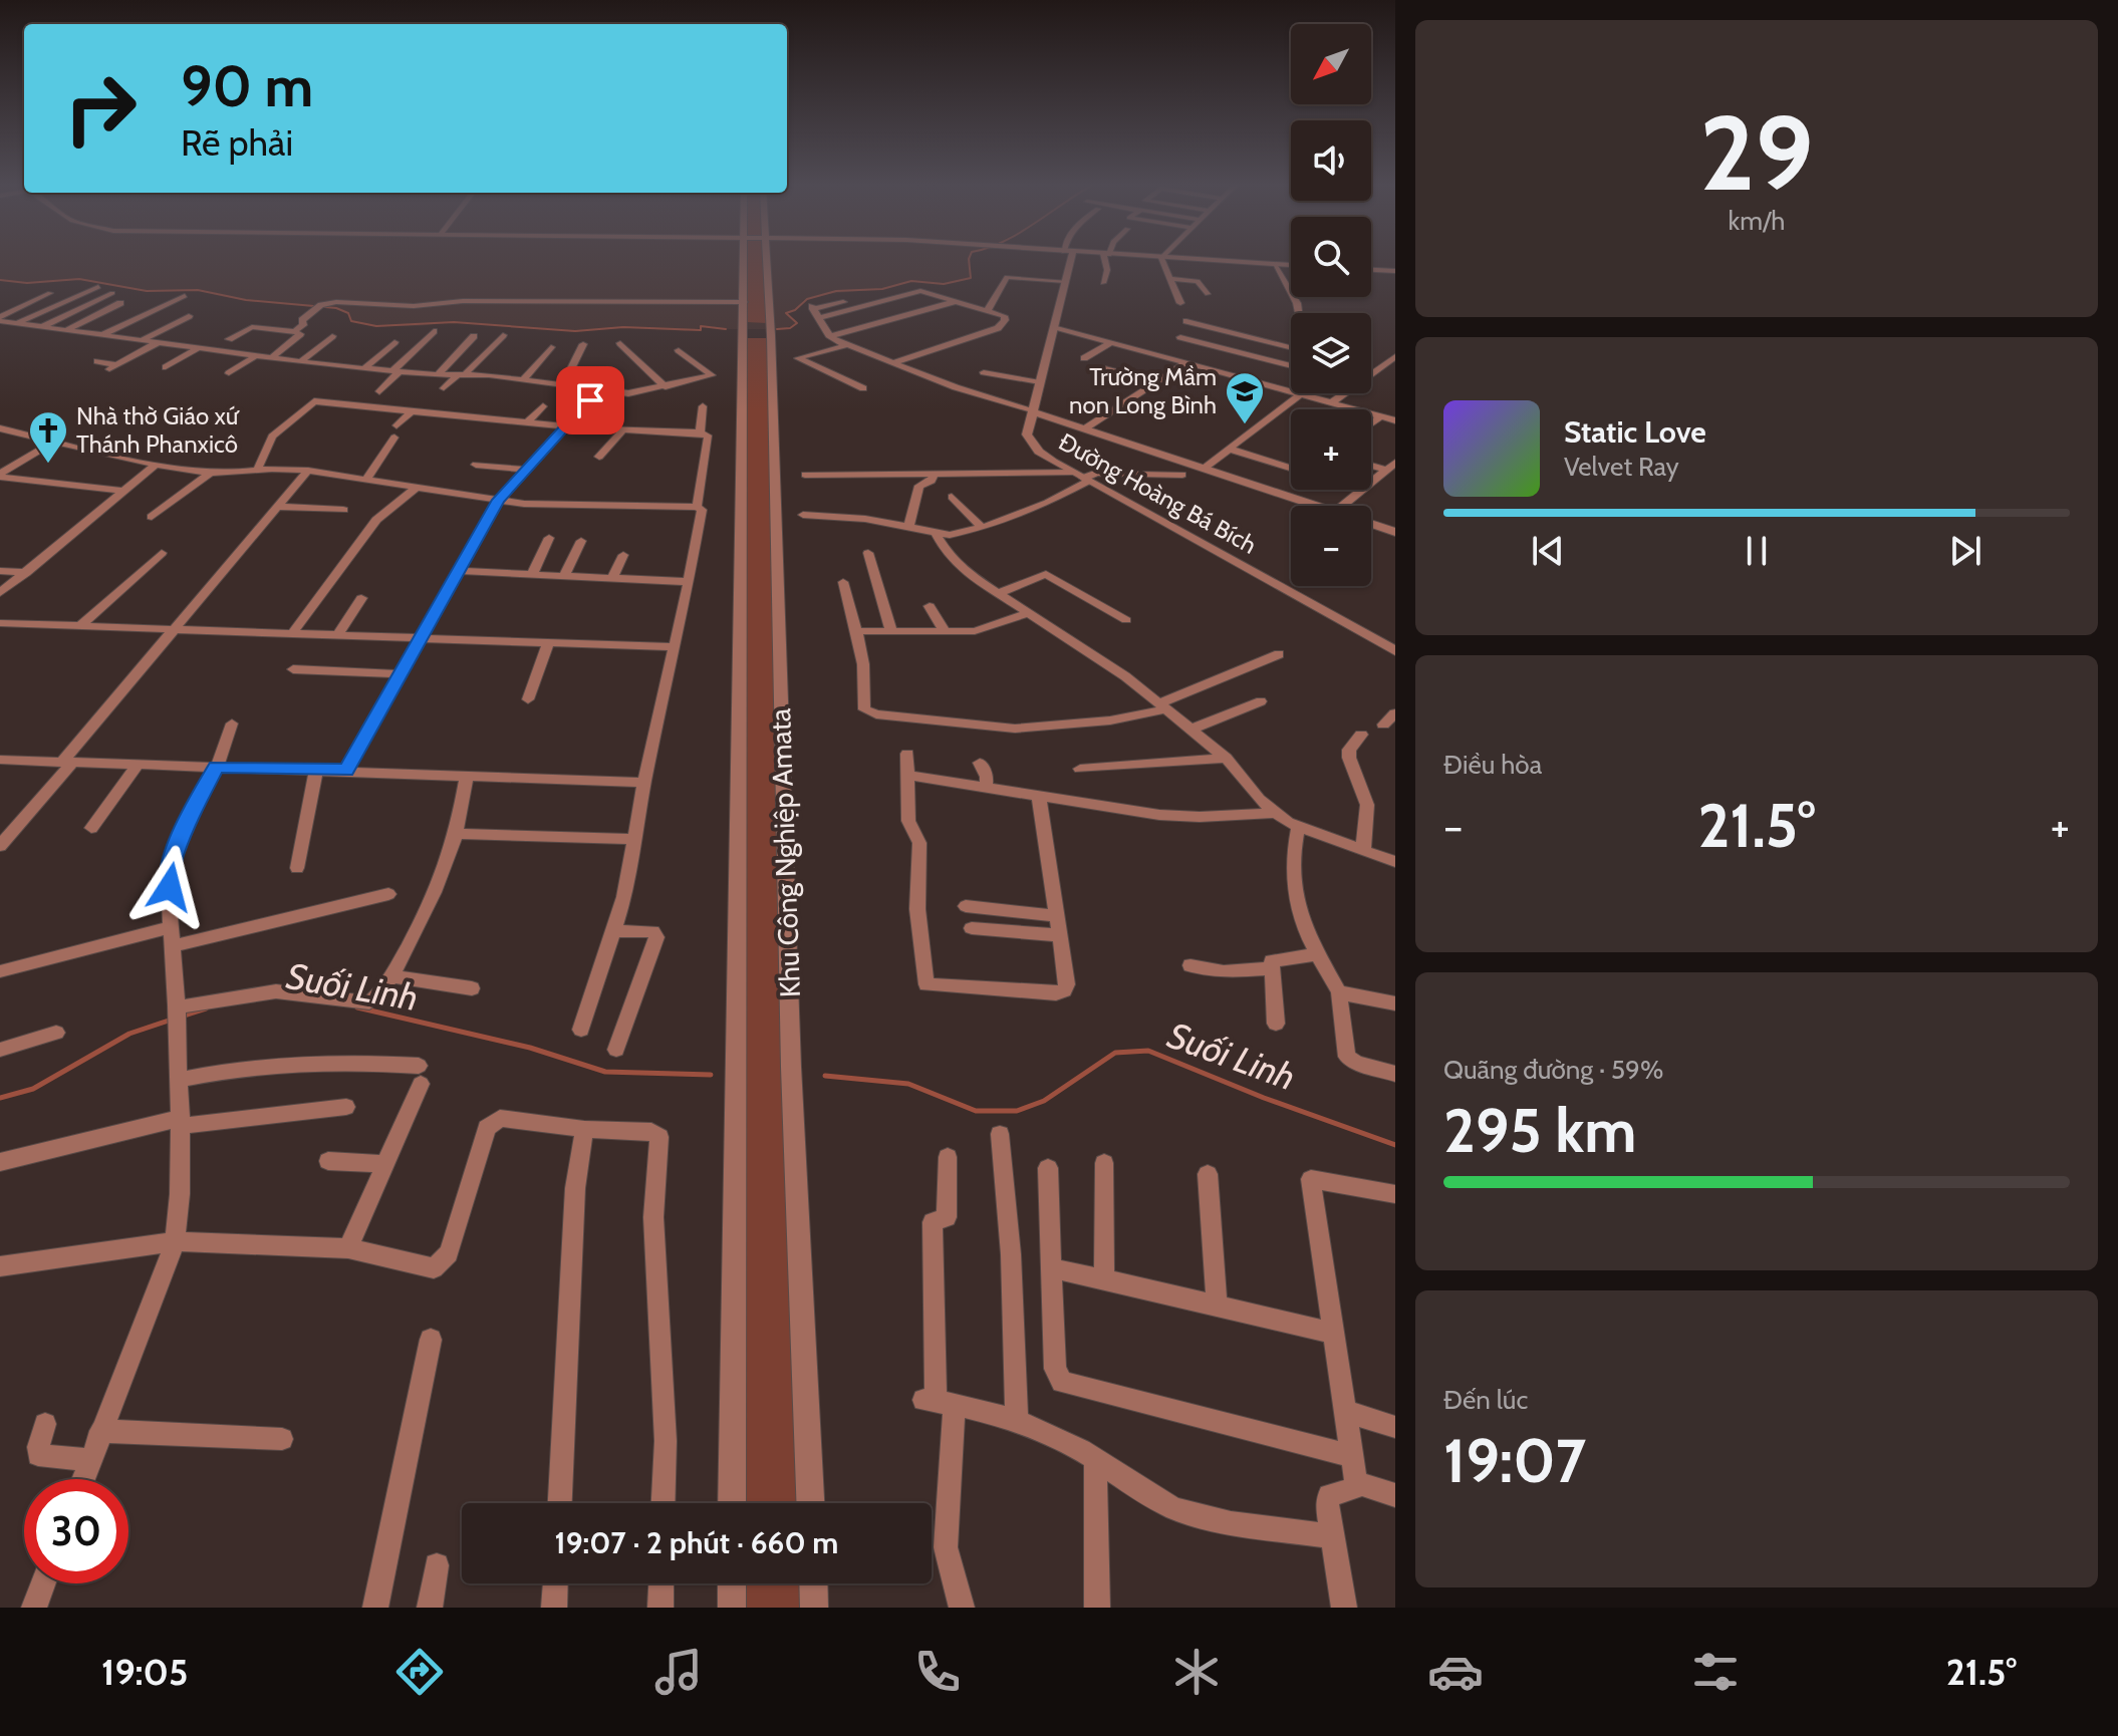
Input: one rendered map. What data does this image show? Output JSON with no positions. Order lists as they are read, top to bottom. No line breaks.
{"streets":{"street":["Đường Hoàng Bá Bích","Khu Công Nghiệp Amata"]},"water":["Suối Linh"],"places":{"school or university":["Trường Mầm non Long Bình"],"church":["Nhà thờ Giáo xứ Thánh Phanxicô"]},"north":"bottom left","page":{"tile":[["29","km/h"],"Điều hòa",["Quãng đường · 59%","295 km"],["Đến lúc","19:07"]],"map_buttons":["+","−"],"turn":["90 m","Rẽ phải"],"song":["Static Love","Velvet Ray"],"heat":["−","21.5°","+"],"limit":"30","trip":"19:07 · 2 phút · 660 m","tabs":["19:05","21.5°"]}}
